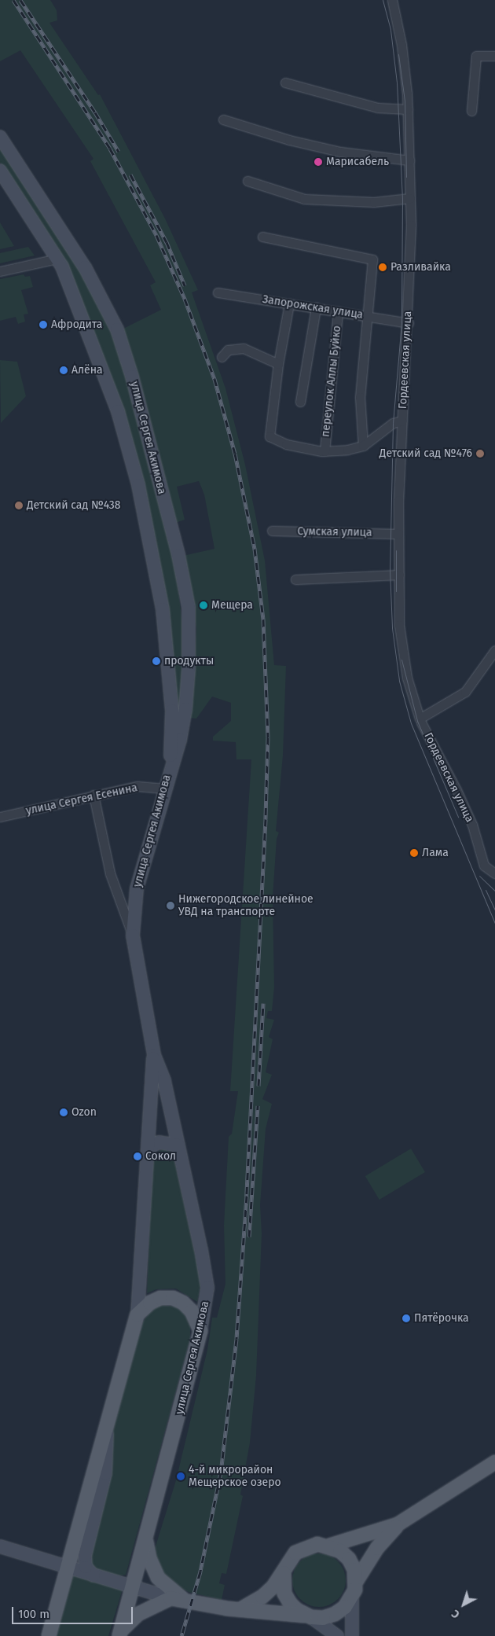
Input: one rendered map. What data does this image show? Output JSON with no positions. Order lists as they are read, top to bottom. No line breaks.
{"streets":{"main road":["улица Сергея Акимова"],"street":["Запорожская улица","Гордеевская улица","переулок Аллы Буйко","Сумская улица","улица Сергея Есенина"]},"crossings":[["Запорожская улица","Гордеевская улица"],["Запорожская улица","переулок Аллы Буйко"],["Гордеевская улица","Сумская улица"],["улица Сергея Акимова","улица Сергея Есенина"]],"places":["Марисабель","Разливайка","Афродита","Алёна","Детский сад №476","Детский сад №438","Мещера","продукты","Лама","Нижегородское линейное УВД на транспорте","Ozon","Сокол","Пятёрочка","4-й микрорайон Мещерское озеро"],"scale_bar":"100 m","north":"bottom left"}
